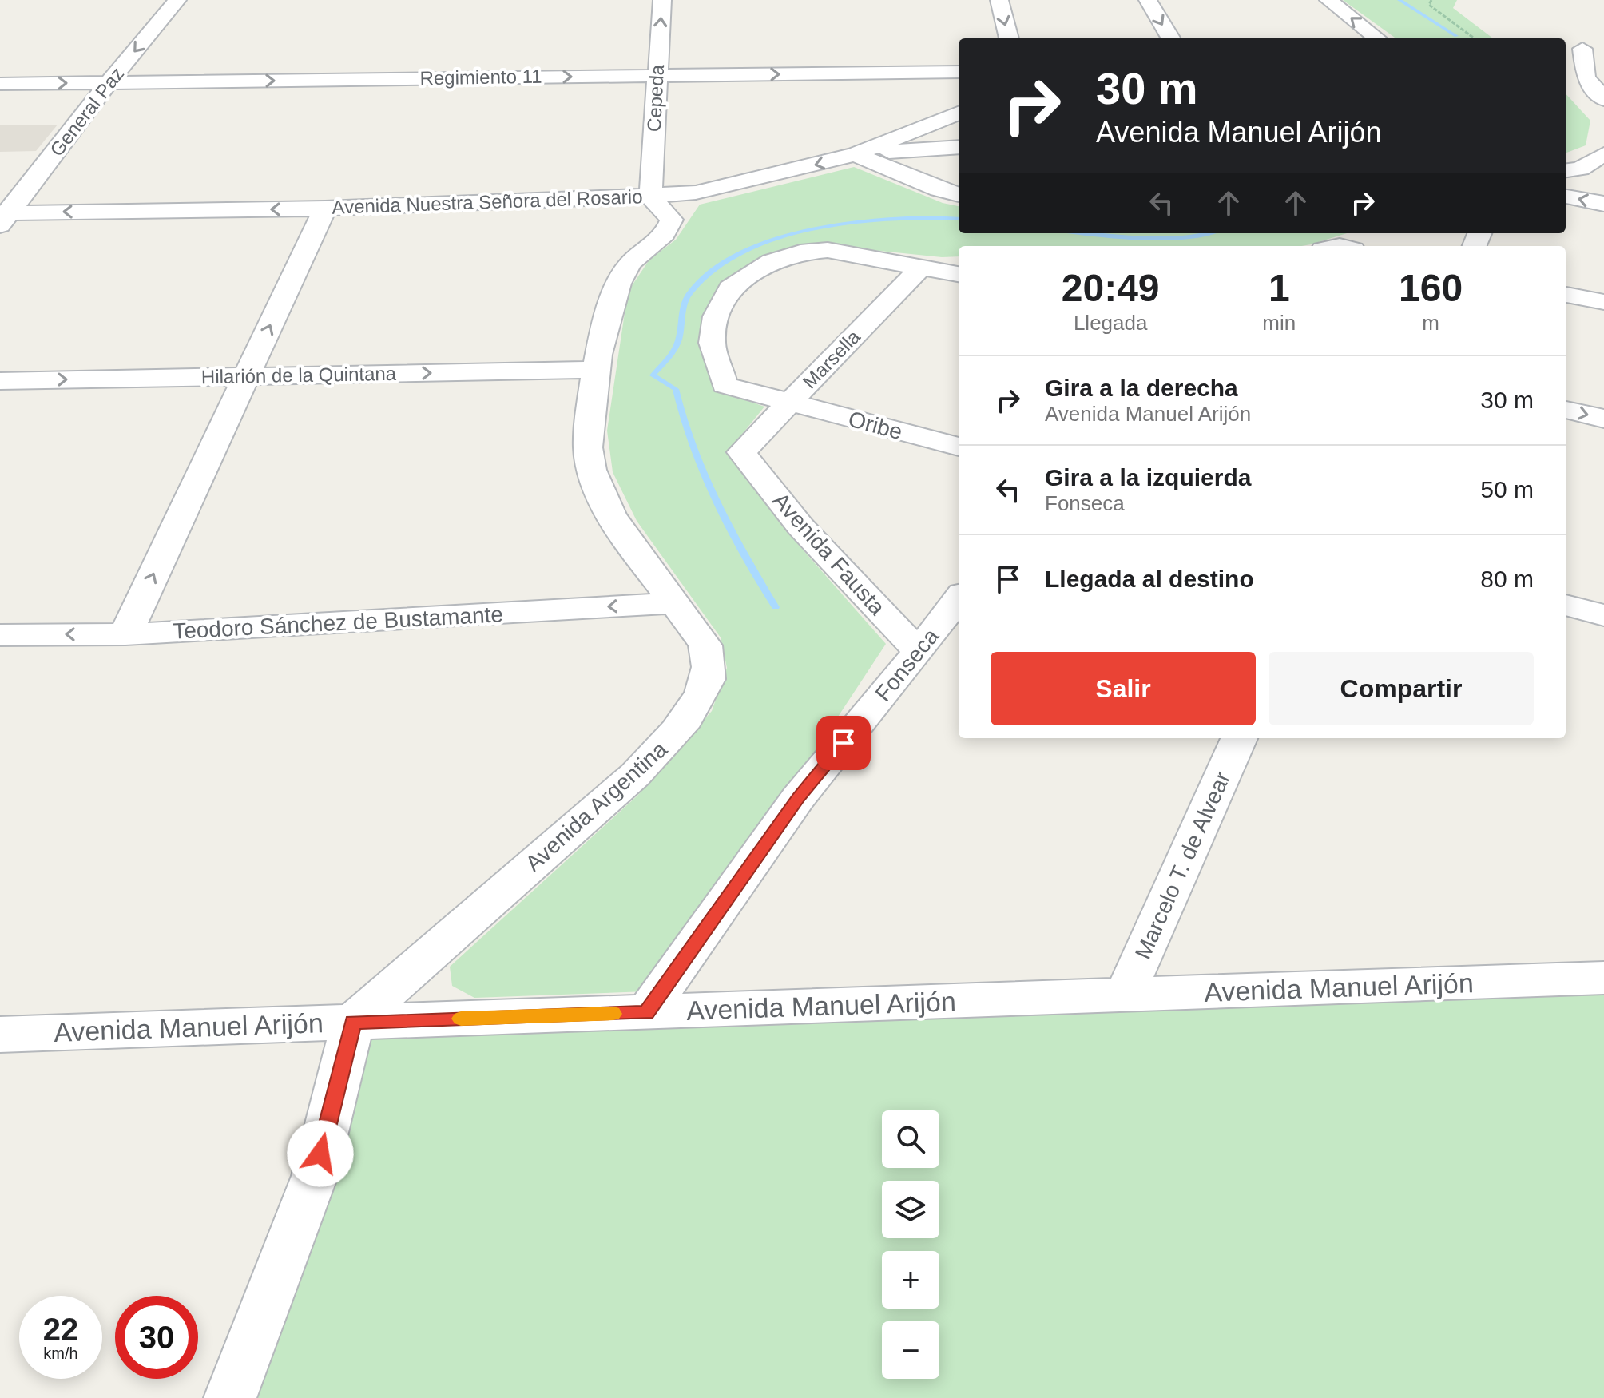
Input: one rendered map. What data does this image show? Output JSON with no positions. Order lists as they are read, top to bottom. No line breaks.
{"streets":{"street":["Regimiento 11","Cepeda","General Paz","Avenida Nuestra Señora del Rosario","Marsella","Hilarión de la Quintana","Oribe","Avenida Fausta","Teodoro Sánchez de Bustamante","Fonseca","Avenida Argentina","Marcelo T. de Alvear","Avenida Manuel Arijón"]},"crossings":[["Regimiento 11","Cepeda"],["Regimiento 11","General Paz"],["Cepeda","Avenida Nuestra Señora del Rosario"],["Cepeda","Avenida Argentina"],["General Paz","Avenida Nuestra Señora del Rosario"],["Avenida Nuestra Señora del Rosario","Avenida Argentina"],["Marsella","Oribe"],["Marsella","Avenida Fausta"],["Hilarión de la Quintana","Avenida Argentina"],["Avenida Fausta","Fonseca"],["Teodoro Sánchez de Bustamante","Avenida Argentina"],["Fonseca","Avenida Manuel Arijón"],["Avenida Argentina","Avenida Manuel Arijón"],["Marcelo T. de Alvear","Avenida Manuel Arijón"]],"one_way":["Regimiento 11","Cepeda","Avenida Nuestra Señora del Rosario","Hilarión de la Quintana","Teodoro Sánchez de Bustamante"],"page":{"turn":["30 m","Avenida Manuel Arijón"],"eta":["20:49","Llegada","1","min","160","m"],"list":[{"name":"Gira a la derecha","note":"Avenida Manuel Arijón","value":"30 m"},{"name":"Gira a la izquierda","note":"Fonseca","value":"50 m"},{"name":"Llegada al destino","value":"80 m"}],"buttons":["Salir","Compartir"],"map_buttons":["+","−"],"speed":"22 km/h","limit":"30"}}
